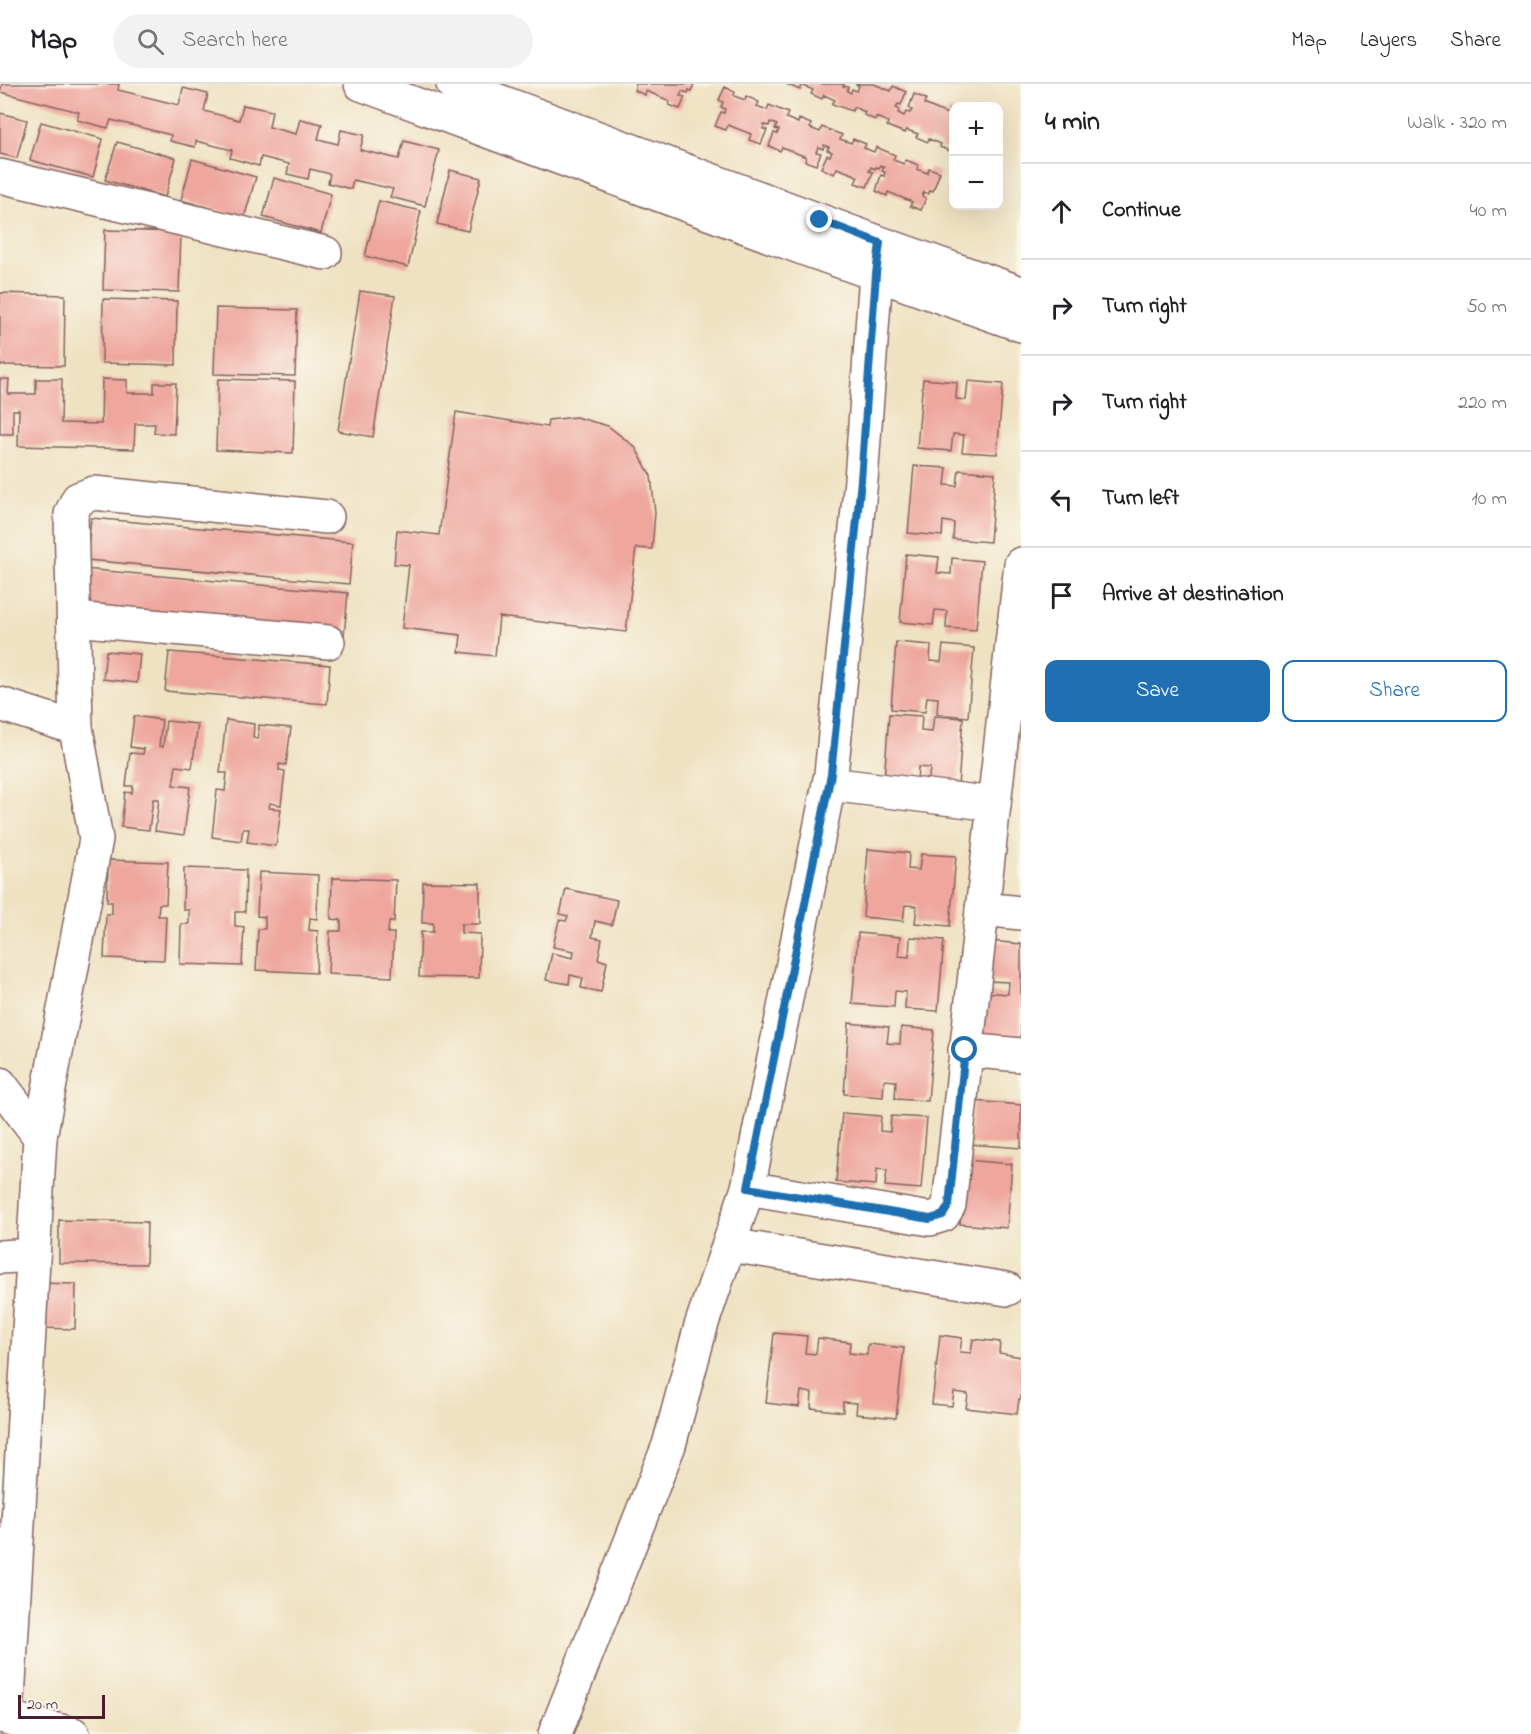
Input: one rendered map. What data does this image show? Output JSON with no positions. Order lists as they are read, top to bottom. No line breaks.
{"scale_bar":"20 m","page":{"header":"Map","search":"Search here","nav":["Map","Layers","Share"],"heading":["4 min","Walk · 320 m"],"map_buttons":["+","−"],"list":[["Continue","40 m"],["Turn right","50 m"],["Turn right","220 m"],["Turn left","10 m"],"Arrive at destination"],"buttons":["Save","Share"],"scale":"20 m"}}
